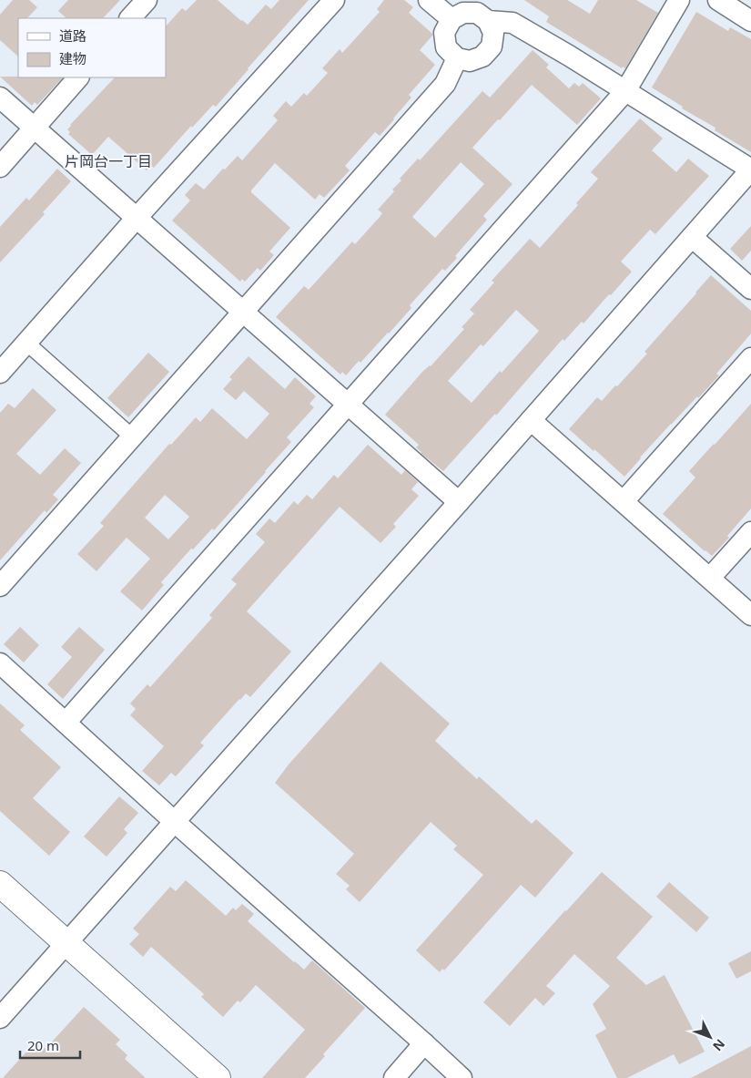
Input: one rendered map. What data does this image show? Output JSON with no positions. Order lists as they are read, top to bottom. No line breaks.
{"districts":["片岡台一丁目"],"legend":["道路","建物"],"scale_bar":"20 m","north":"bottom right"}
